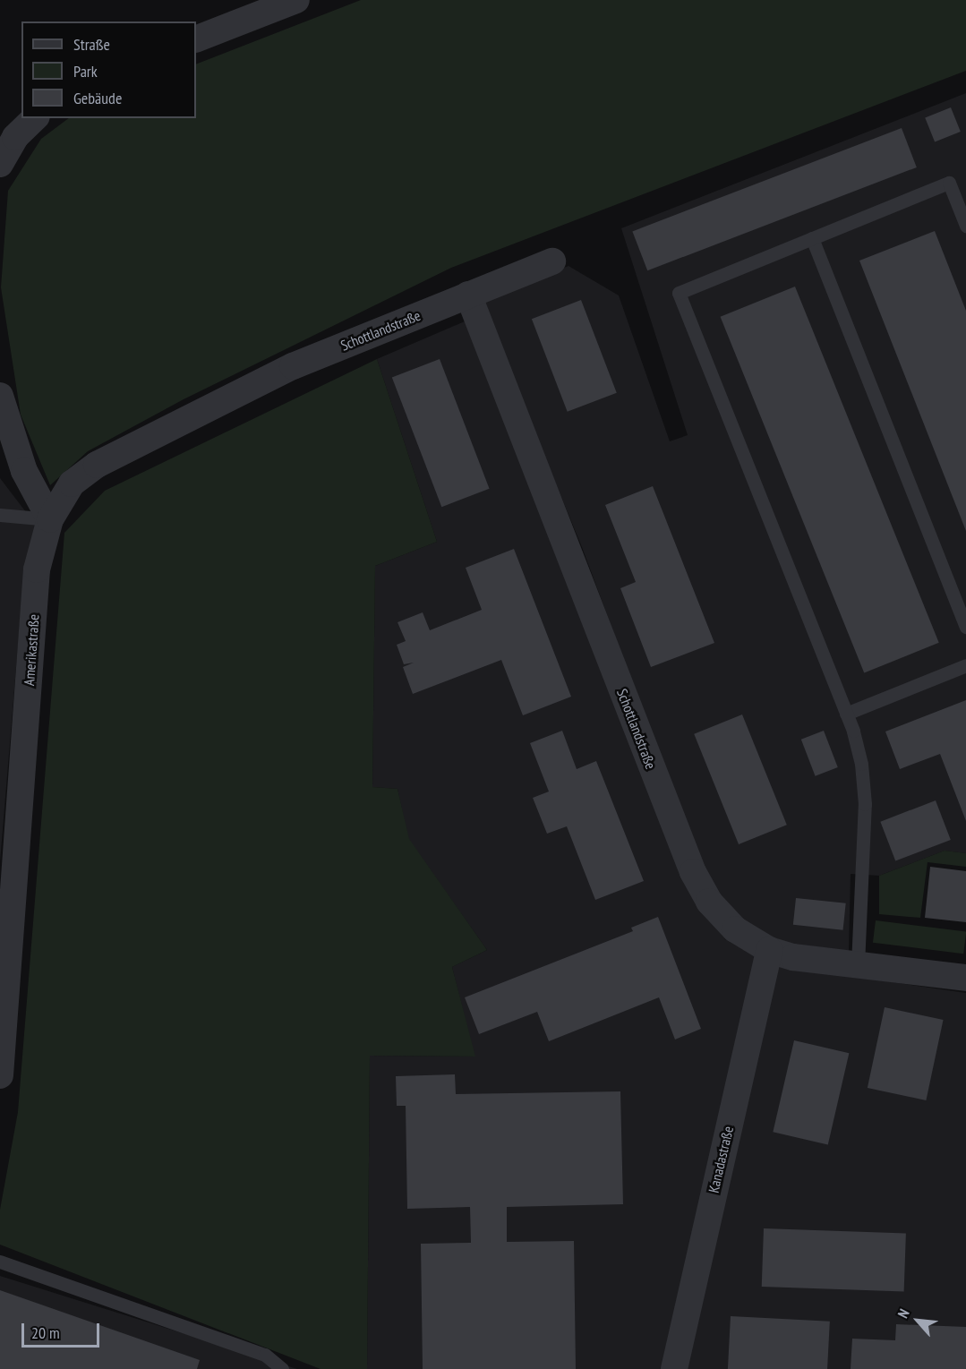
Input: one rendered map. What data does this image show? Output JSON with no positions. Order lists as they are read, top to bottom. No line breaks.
{"streets":{"street":["Schottlandstraße","Amerikastraße","Kanadastraße"]},"crossings":[["Schottlandstraße","Amerikastraße"],["Schottlandstraße","Kanadastraße"]],"legend":["Straße","Park","Gebäude"],"scale_bar":"20 m","north":"top left"}
